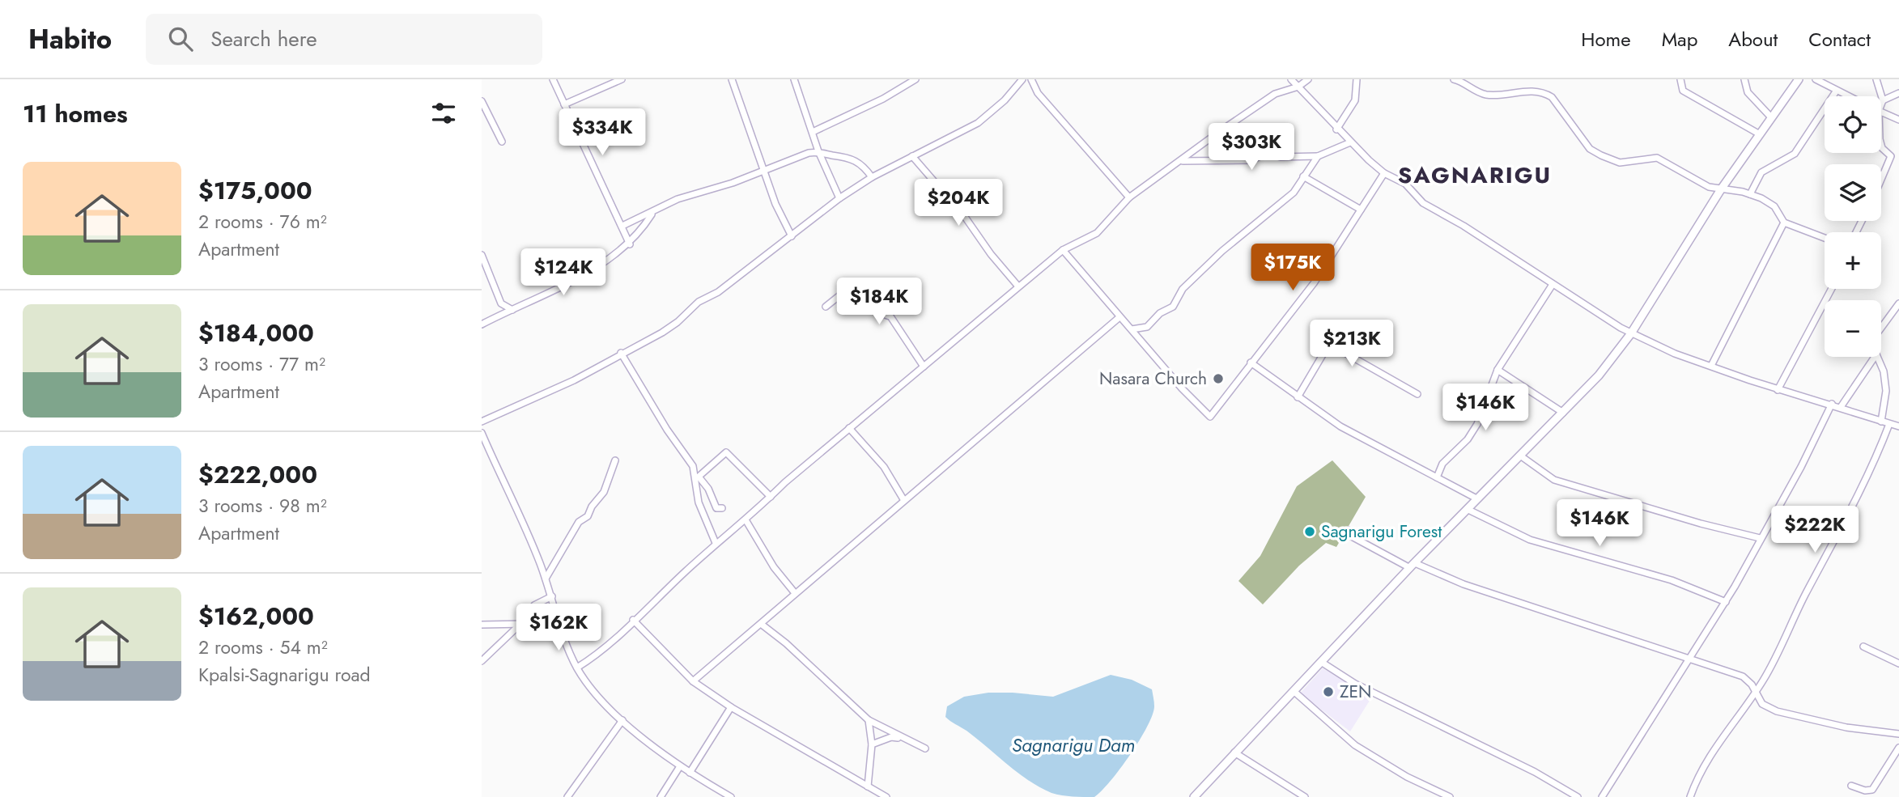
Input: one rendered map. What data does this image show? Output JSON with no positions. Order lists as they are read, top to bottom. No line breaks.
{"districts":["SAGNARIGU"],"water":["Sagnarigu Dam"],"places":["Nasara Church","Sagnarigu Forest","ZEN"],"page":{"header":"Habito","search":"Search here","nav":["Home","Map","About","Contact"],"heading":"11 homes","map_buttons":["+","−"],"price":["$334K","$303K","$204K","$175K","$124K","$184K","$213K","$146K","$146K","$222K","$162K"],"list":[{"name":"$175,000","note":"2 rooms · 76 m² · Apartment"},{"name":"$184,000","note":"3 rooms · 77 m² · Apartment"},{"name":"$222,000","note":"3 rooms · 98 m² · Apartment"},{"name":"$162,000","note":"2 rooms · 54 m² · Kpalsi-Sagnarigu road"}]}}
